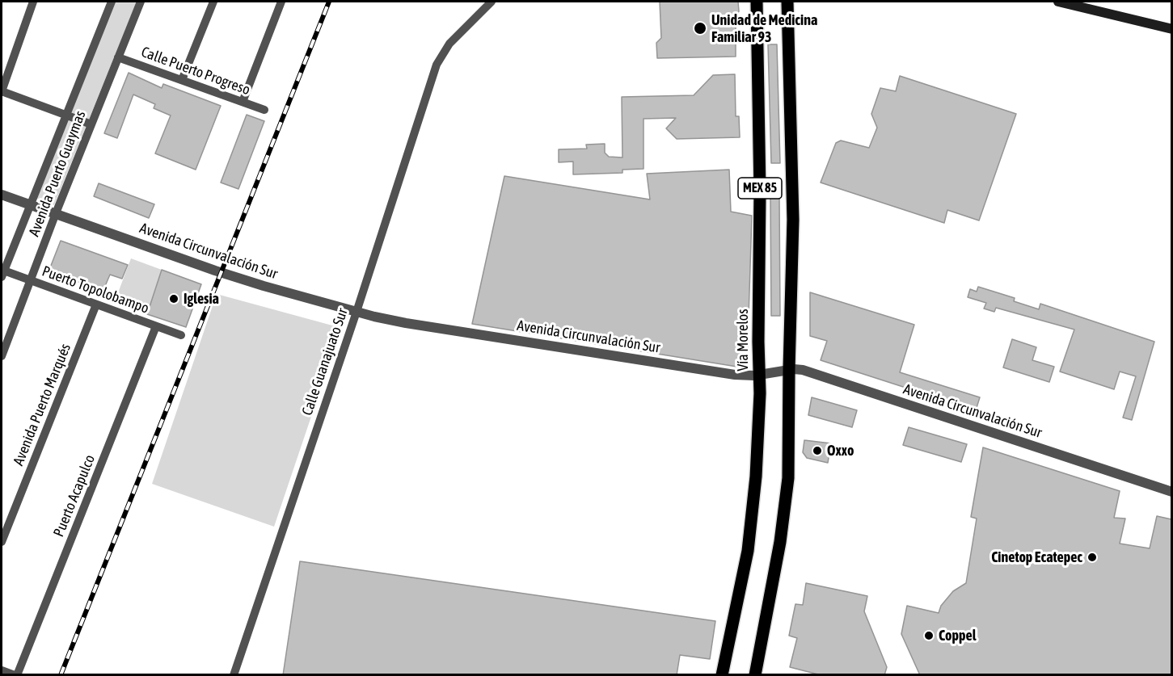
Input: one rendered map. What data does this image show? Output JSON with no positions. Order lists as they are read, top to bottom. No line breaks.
{"streets":{"main road":["MEX 85","Vía Morelos"],"street":["Calle Puerto Progreso","Avenida Puerto Guaymas","Avenida Circunvalación Sur","Puerto Topolobampo","Calle Guanajuato Sur","Avenida Puerto Marqués","Puerto Acapulco"]},"crossings":[["Calle Puerto Progreso","Avenida Puerto Guaymas"],["Avenida Puerto Guaymas","Avenida Circunvalación Sur"],["Avenida Puerto Guaymas","Puerto Topolobampo"],["MEX 85","Avenida Circunvalación Sur"],["Avenida Circunvalación Sur","Vía Morelos"],["Avenida Circunvalación Sur","Calle Guanajuato Sur"],["Puerto Topolobampo","Avenida Puerto Marqués"],["Puerto Topolobampo","Puerto Acapulco"]],"places":["Unidad de Medicina Familiar 93","Iglesia","Oxxo","Cinetop Ecatepec","Coppel"]}
